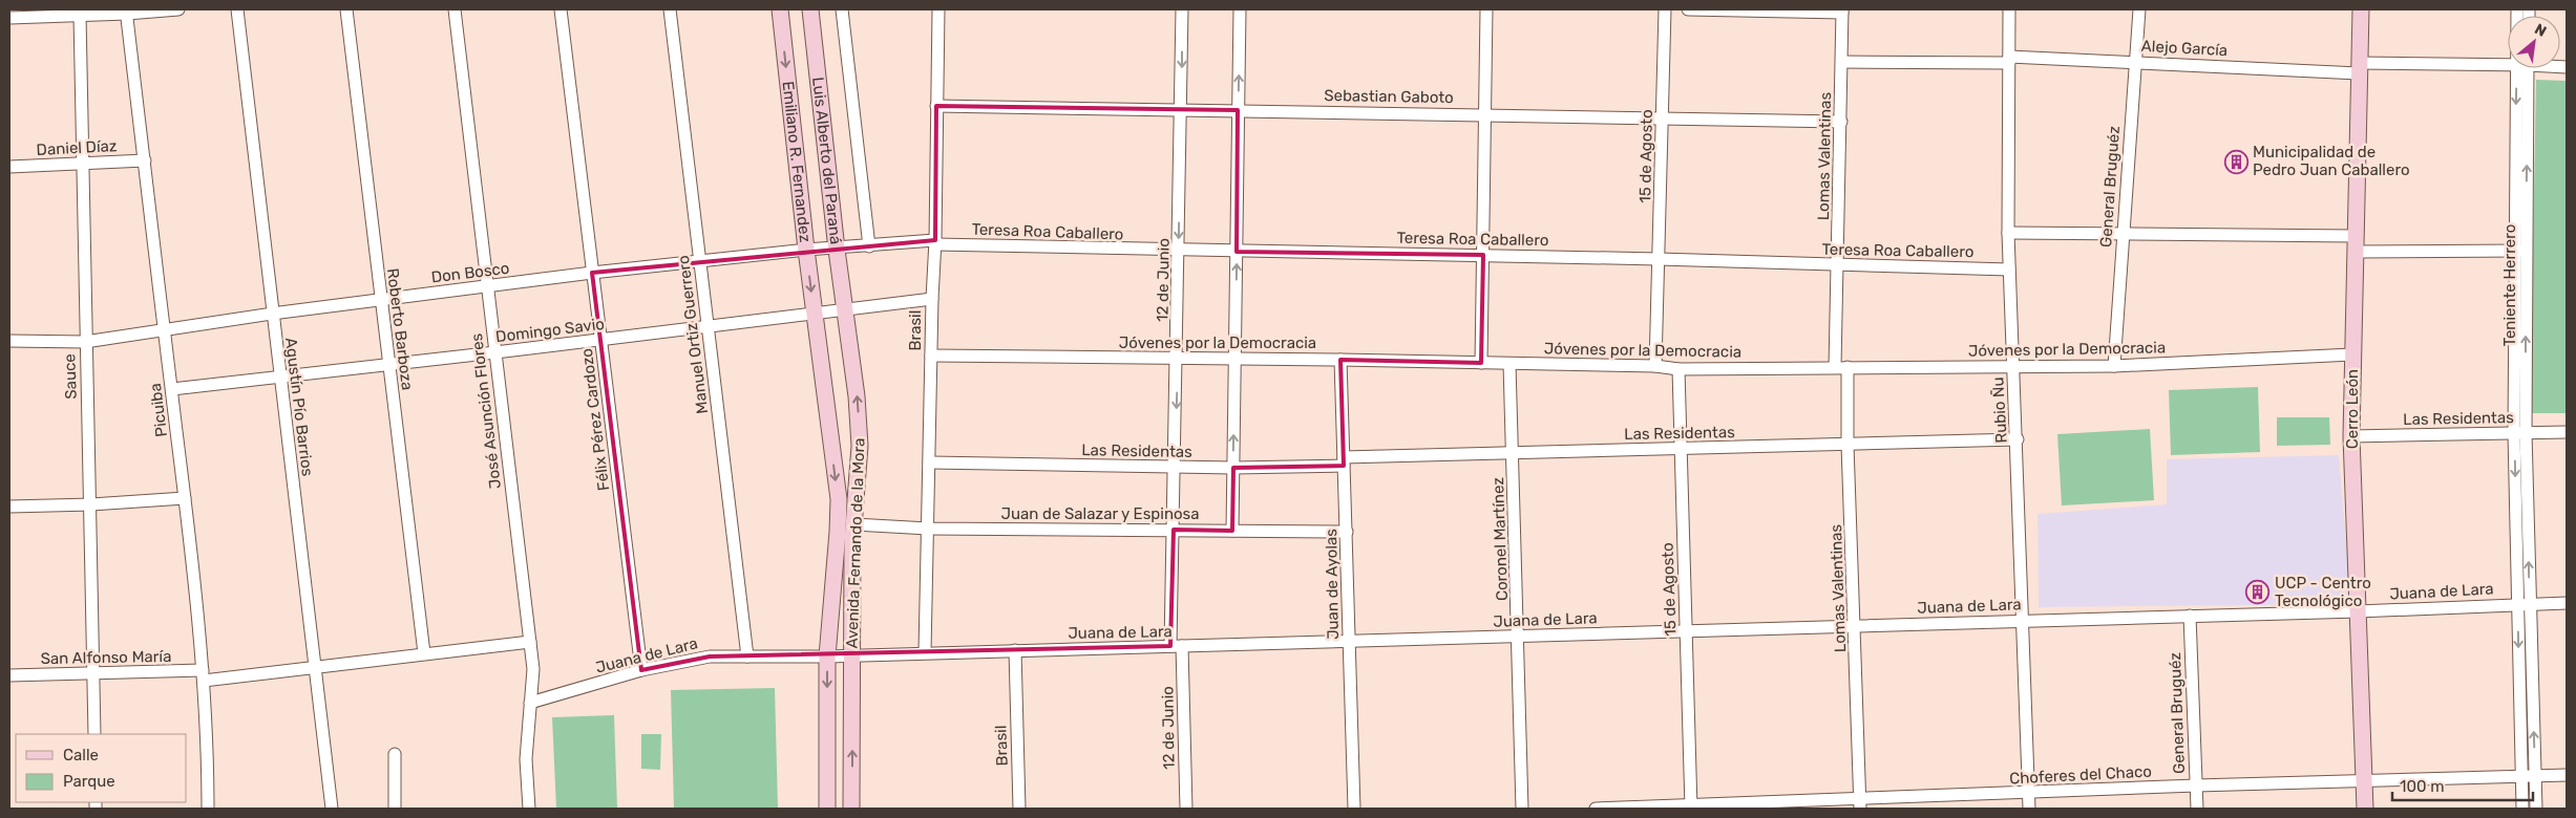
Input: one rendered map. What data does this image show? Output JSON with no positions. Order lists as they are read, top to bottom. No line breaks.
{"streets":{"main road":["Luis Alberto del Paraná","Emiliano R. Fernandez","Cerro León","Avenida Fernando de la Mora"],"street":["Alejo García","Sebastian Gaboto","Daniel Díaz","15 de Agosto","Lomas Valentinas","General Bruguéz","Teresa Roa Caballero","Don Bosco","12 de Junio","Teniente Herrero","Roberto Barboza","Domingo Savio","Brasil","Manuel Ortiz Guerrero","Jóvenes por la Democracia","Sauce","Agustín Pío Barrios","Picuiba","Rubio Ñu","José Asunción Flores","Las Residentas","Félix Pérez Cardozo","Juan de Salazar y Espinosa","Coronel Martínez","Juan de Ayolas","Juana de Lara","San Alfonso María","Choferes del Chaco"]},"crossings":[["Alejo García","Lomas Valentinas"],["Alejo García","General Bruguéz"],["Alejo García","Cerro León"],["Alejo García","Rubio Ñu"],["Sebastian Gaboto","15 de Agosto"],["Sebastian Gaboto","Lomas Valentinas"],["Sebastian Gaboto","12 de Junio"],["Sebastian Gaboto","Brasil"],["Daniel Díaz","Sauce"],["Daniel Díaz","Picuiba"],["15 de Agosto","Teresa Roa Caballero"],["15 de Agosto","Jóvenes por la Democracia"],["15 de Agosto","Las Residentas"],["15 de Agosto","Juana de Lara"],["15 de Agosto","Choferes del Chaco"],["Lomas Valentinas","Teresa Roa Caballero"],["Lomas Valentinas","Jóvenes por la Democracia"],["Lomas Valentinas","Las Residentas"],["Lomas Valentinas","Juana de Lara"],["Lomas Valentinas","Choferes del Chaco"],["Luis Alberto del Paraná","Don Bosco"],["Luis Alberto del Paraná","Domingo Savio"],["Luis Alberto del Paraná","Avenida Fernando de la Mora"],["Emiliano R. Fernandez","Don Bosco"],["Emiliano R. Fernandez","Domingo Savio"],["Emiliano R. Fernandez","Avenida Fernando de la Mora"],["General Bruguéz","Jóvenes por la Democracia"],["General Bruguéz","Juana de Lara"],["General Bruguéz","Choferes del Chaco"],["Teresa Roa Caballero","Don Bosco"],["Teresa Roa Caballero","12 de Junio"],["Teresa Roa Caballero","Brasil"],["Teresa Roa Caballero","Rubio Ñu"],["Don Bosco","Roberto Barboza"],["Don Bosco","Brasil"],["Don Bosco","Manuel Ortiz Guerrero"],["Don Bosco","Sauce"],["Don Bosco","Agustín Pío Barrios"],["Don Bosco","Picuiba"],["Don Bosco","José Asunción Flores"],["Don Bosco","Félix Pérez Cardozo"],["12 de Junio","Jóvenes por la Democracia"],["12 de Junio","Las Residentas"],["12 de Junio","Juan de Salazar y Espinosa"],["12 de Junio","Juana de Lara"],["Teniente Herrero","Las Residentas"],["Teniente Herrero","Juana de Lara"],["Teniente Herrero","Choferes del Chaco"],["Roberto Barboza","Domingo Savio"],["Roberto Barboza","San Alfonso María"],["Domingo Savio","Brasil"],["Domingo Savio","Manuel Ortiz Guerrero"],["Domingo Savio","Agustín Pío Barrios"],["Domingo Savio","Picuiba"],["Domingo Savio","José Asunción Flores"],["Domingo Savio","Félix Pérez Cardozo"],["Domingo Savio","Avenida Fernando de la Mora"],["Brasil","Jóvenes por la Democracia"],["Brasil","Las Residentas"],["Brasil","Juan de Salazar y Espinosa"],["Brasil","Juana de Lara"],["Manuel Ortiz Guerrero","Juana de Lara"],["Jóvenes por la Democracia","Cerro León"],["Jóvenes por la Democracia","Rubio Ñu"],["Jóvenes por la Democracia","Coronel Martínez"],["Jóvenes por la Democracia","Juan de Ayolas"],["Sauce","San Alfonso María"],["Agustín Pío Barrios","San Alfonso María"],["Cerro León","Las Residentas"],["Cerro León","Juana de Lara"],["Cerro León","Choferes del Chaco"],["Picuiba","San Alfonso María"],["Rubio Ñu","Las Residentas"],["Rubio Ñu","Juana de Lara"],["Rubio Ñu","Choferes del Chaco"],["José Asunción Flores","Juana de Lara"],["José Asunción Flores","San Alfonso María"],["Las Residentas","Coronel Martínez"],["Las Residentas","Juan de Ayolas"],["Félix Pérez Cardozo","Juana de Lara"],["Juan de Salazar y Espinosa","Avenida Fernando de la Mora"],["Juan de Salazar y Espinosa","Juan de Ayolas"],["Coronel Martínez","Juana de Lara"],["Avenida Fernando de la Mora","Juana de Lara"],["Juan de Ayolas","Juana de Lara"]],"one_way":["Emiliano R. Fernandez"],"places":{"building":["Municipalidad de Pedro Juan Caballero","UCP - Centro Tecnológico"]},"legend":["Calle","Parque"],"scale_bar":"100 m","north":"top right"}
